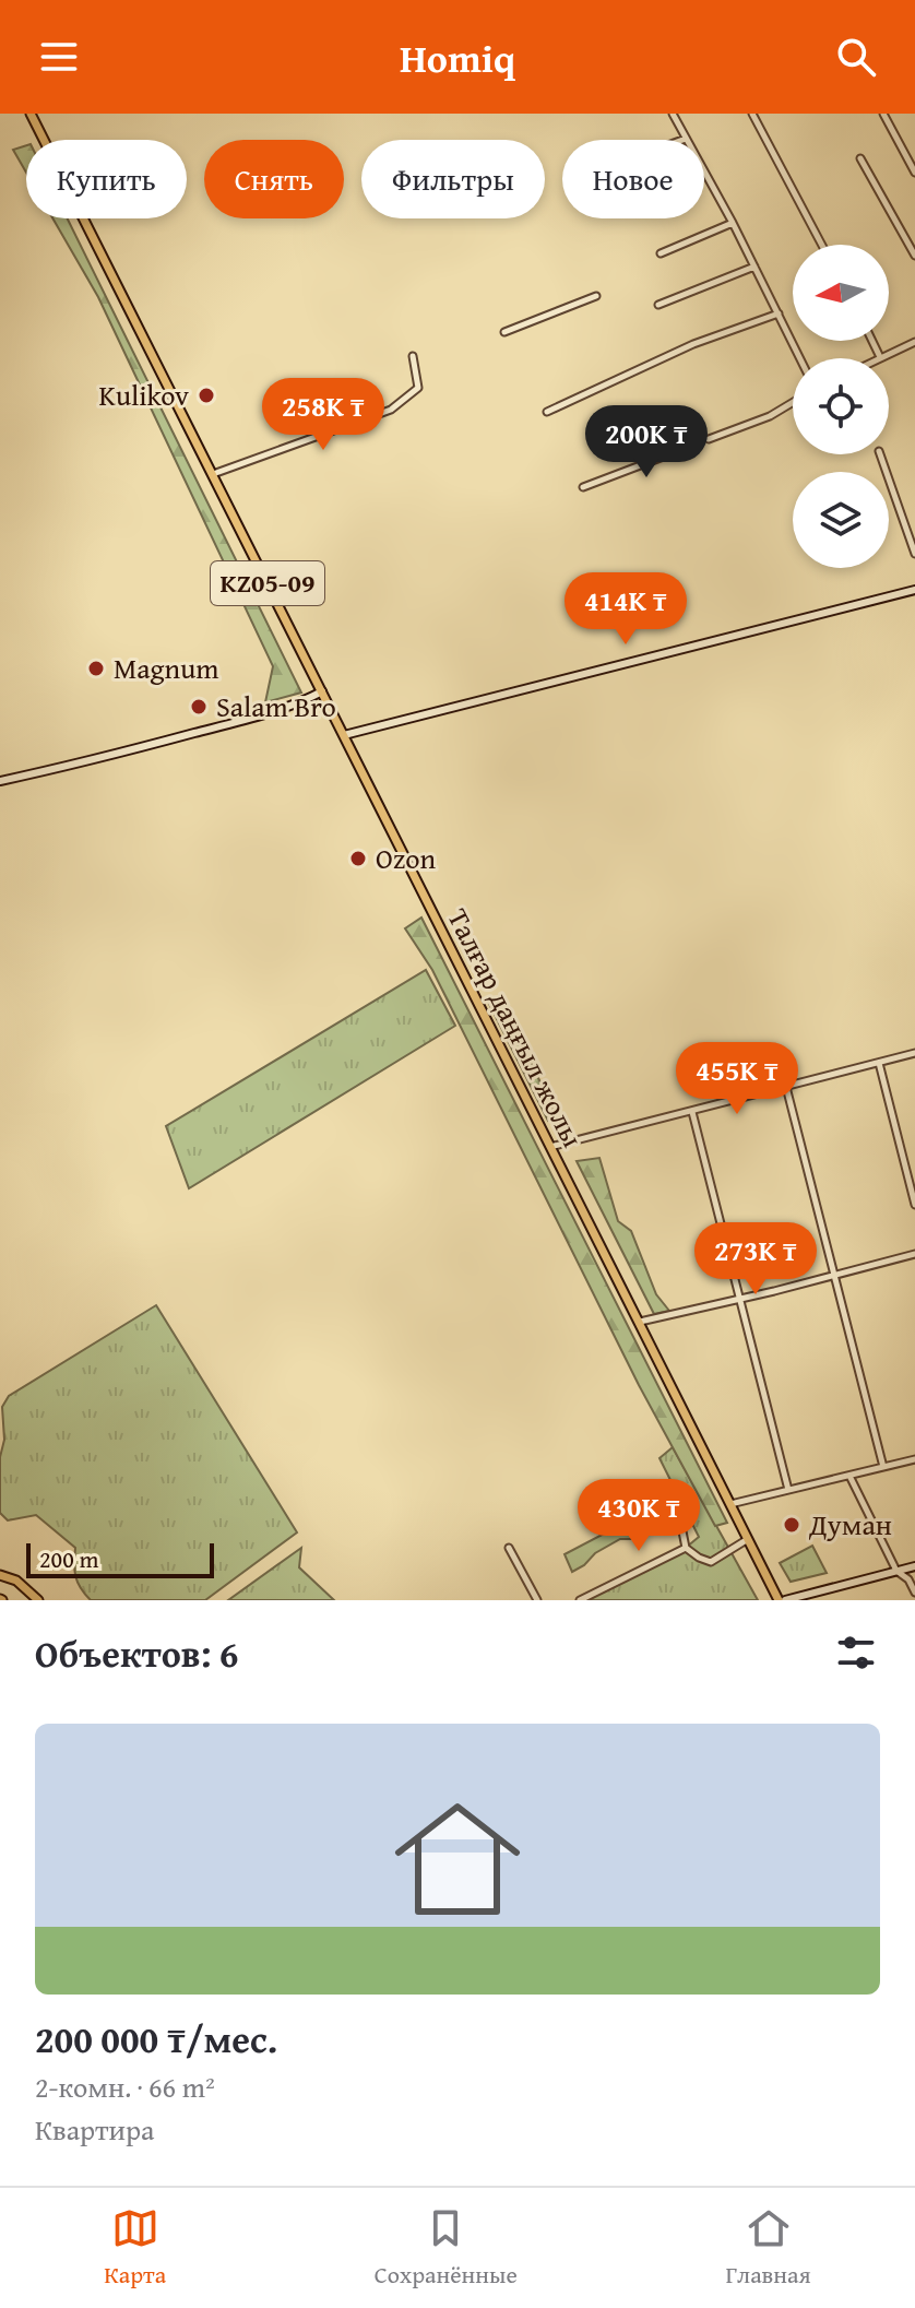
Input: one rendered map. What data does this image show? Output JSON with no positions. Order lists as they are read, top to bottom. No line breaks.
{"streets":{"main road":["KZ05-09","Талғар даңғыл жолы"]},"crossings":[["KZ05-09","Талғар даңғыл жолы"]],"places":["Kulikov","Magnum","Salam Bro","Ozon","Думан"],"scale_bar":"200 m","north":"left","page":{"header":"Homiq","chip":["Купить","Снять","Фильтры","Новое"],"price":["258K ₸","200K ₸","414K ₸","455K ₸","273K ₸","430K ₸"],"scale":"200 m","heading":"Объектов: 6","list":[{"name":"200 000 ₸/мес.","note":"2-комн. · 66 m² · Квартира"}],"tabs":["Карта","Сохранённые","Главная"]}}
